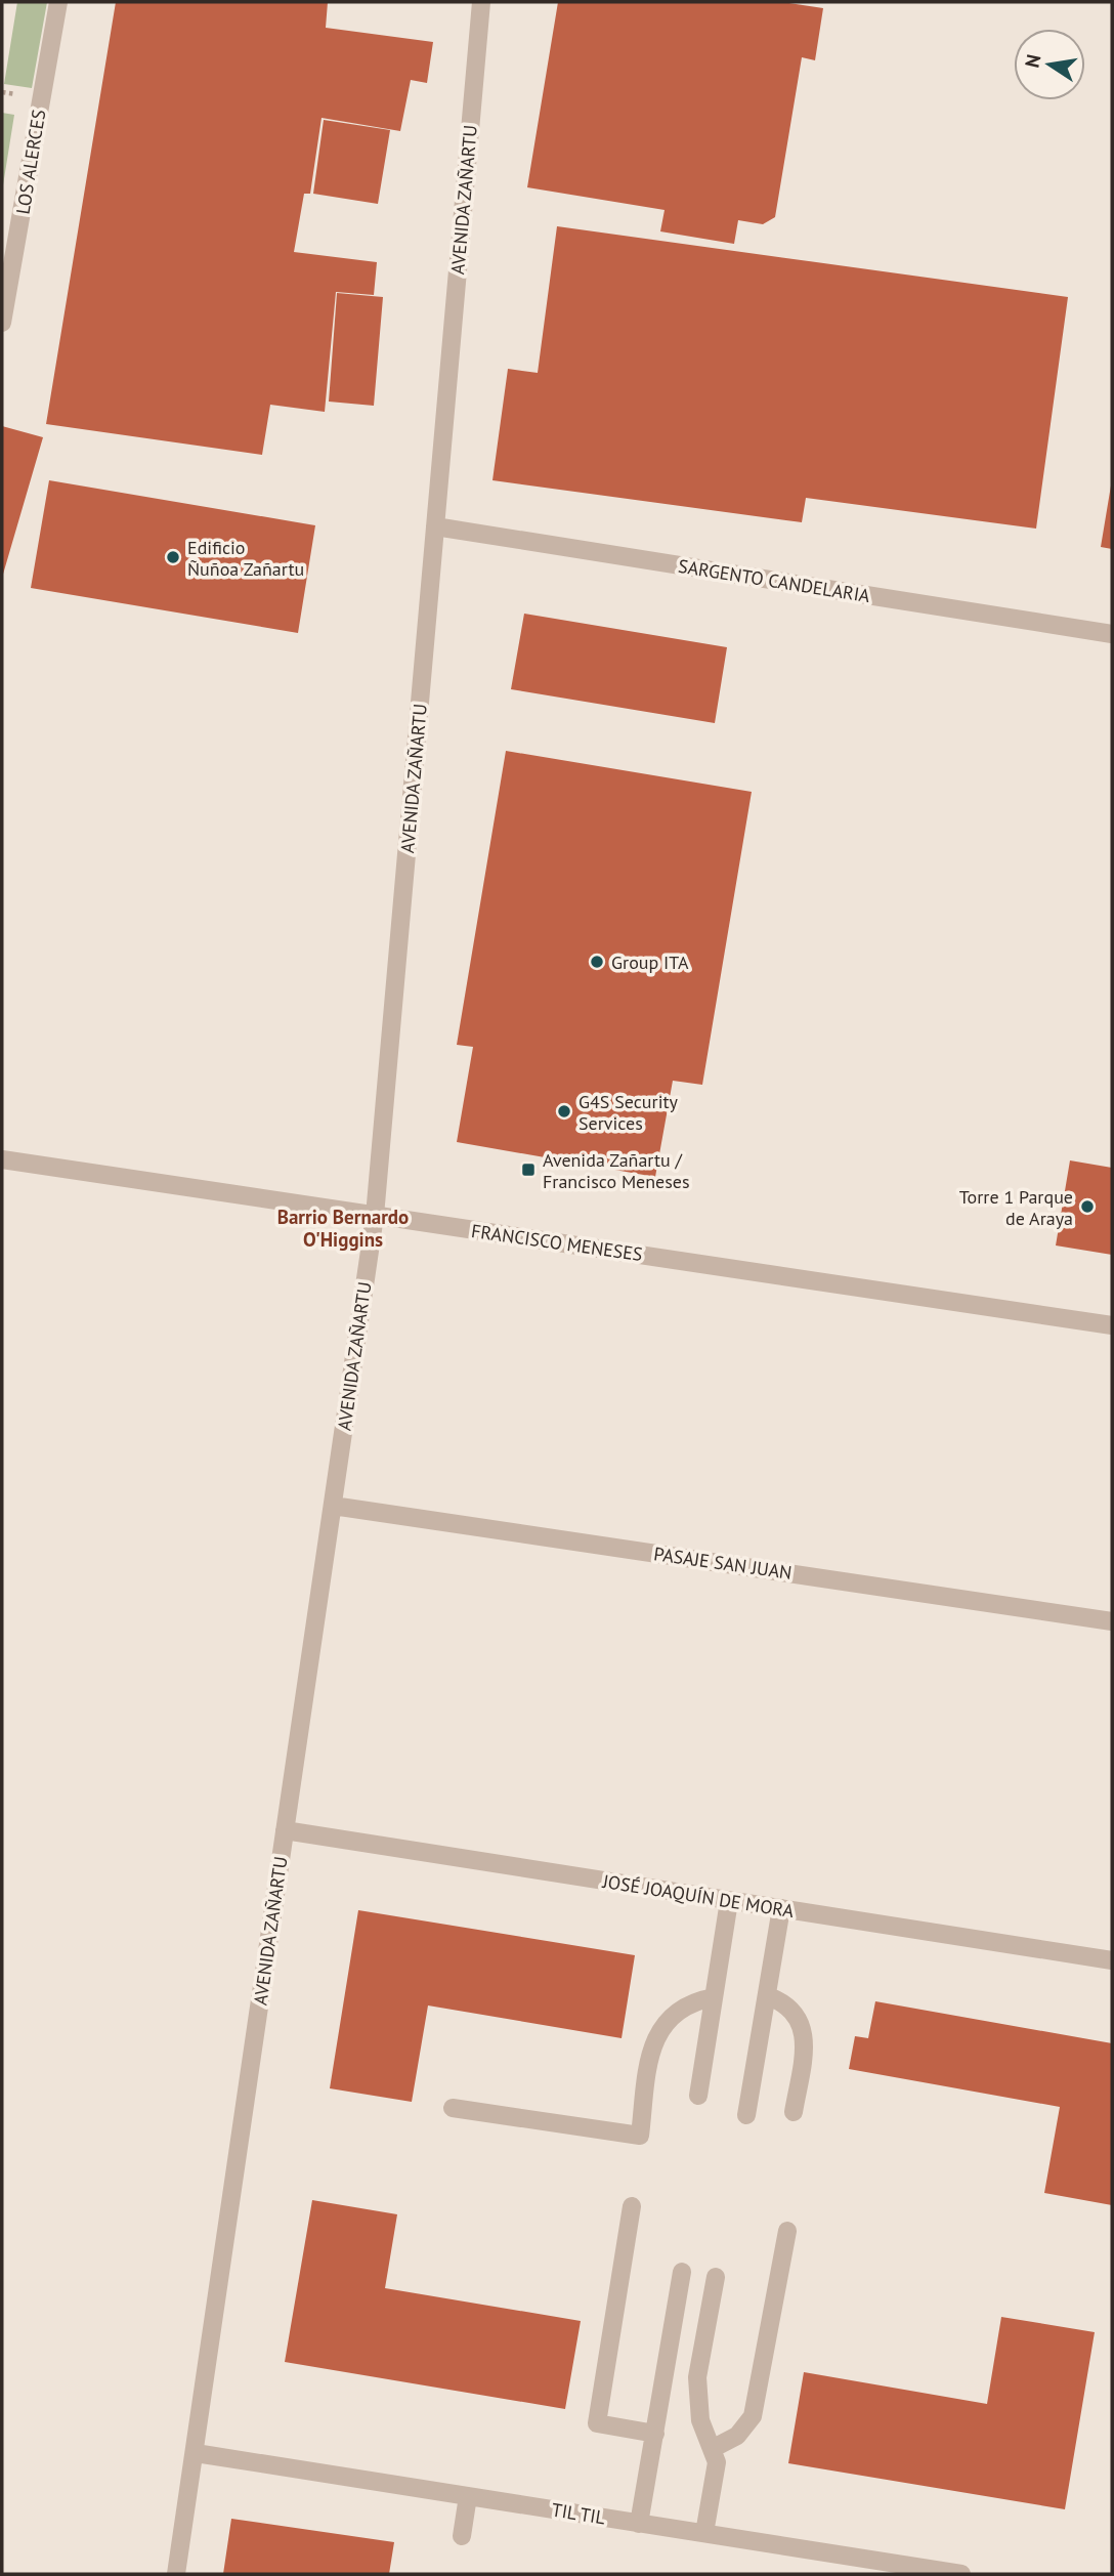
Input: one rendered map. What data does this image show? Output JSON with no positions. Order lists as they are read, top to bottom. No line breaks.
{"streets":{"street":["LOS ALERCES","AVENIDA ZAÑARTU","SARGENTO CANDELARIA","FRANCISCO MENESES","PASAJE SAN JUAN","JOSÉ JOAQUÍN DE MORA","TIL TIL"]},"crossings":[["AVENIDA ZAÑARTU","SARGENTO CANDELARIA"],["AVENIDA ZAÑARTU","FRANCISCO MENESES"],["AVENIDA ZAÑARTU","PASAJE SAN JUAN"],["AVENIDA ZAÑARTU","JOSÉ JOAQUÍN DE MORA"],["AVENIDA ZAÑARTU","TIL TIL"]],"districts":["Barrio Bernardo O'Higgins"],"places":{"other":["Edificio Ñuñoa Zañartu","Group ITA","G4S Security Services","Torre 1 Parque de Araya"],"transit":["Avenida Zañartu / Francisco Meneses"]},"north":"left"}
